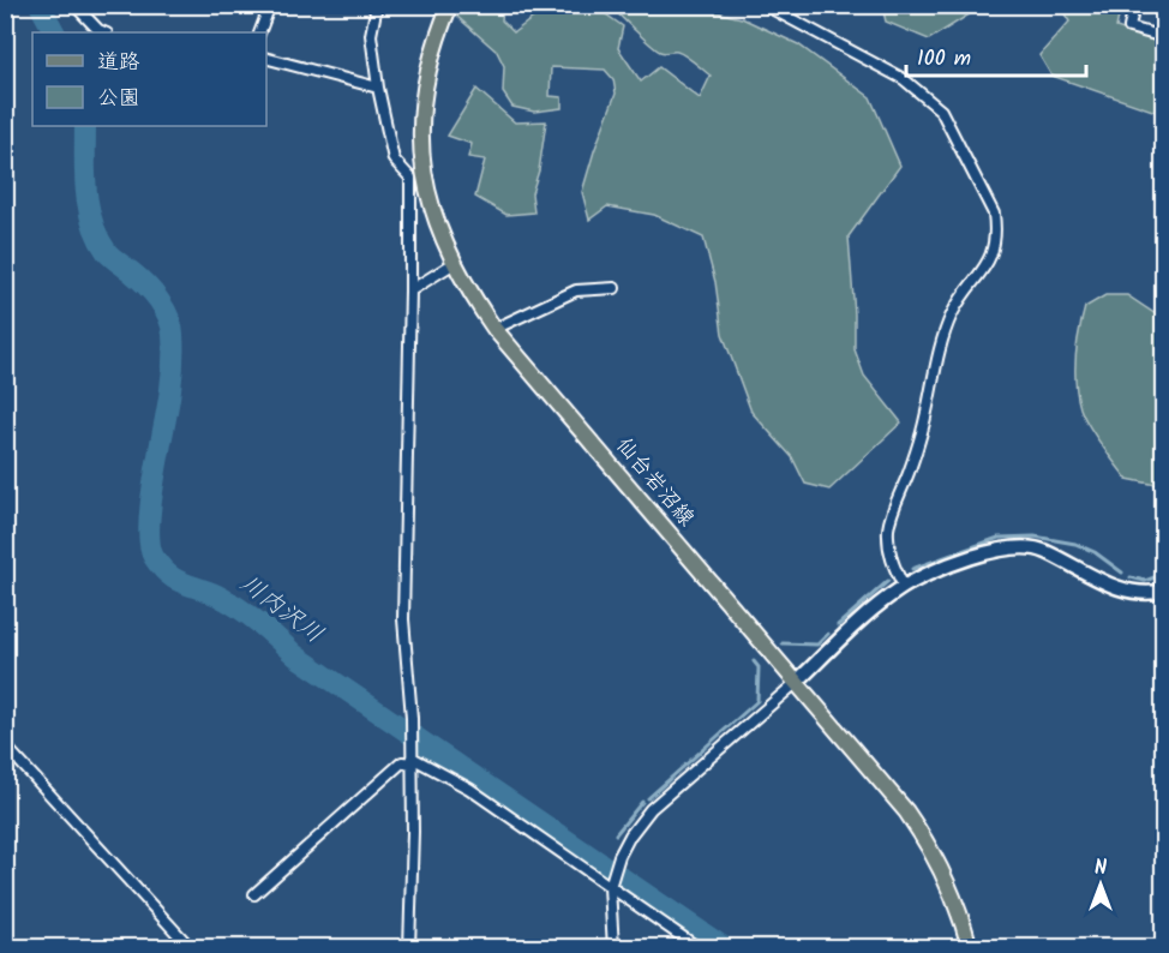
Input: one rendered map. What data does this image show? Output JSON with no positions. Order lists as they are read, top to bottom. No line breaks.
{"streets":{"main road":["仙台岩沼線"]},"water":["川内沢川"],"legend":["道路","公園"],"scale_bar":"100 m","north":"top"}
